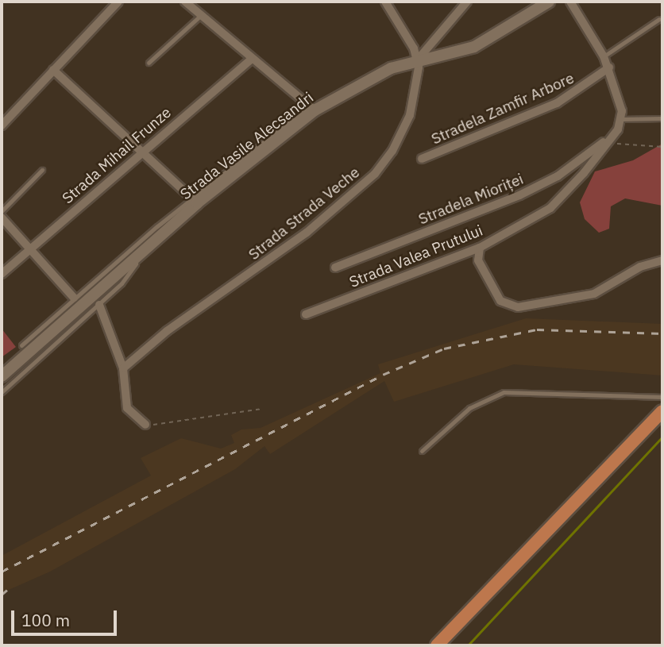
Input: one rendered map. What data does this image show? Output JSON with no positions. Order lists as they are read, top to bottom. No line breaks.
{"streets":{"main road":["Strada Vasile Alecsandri"],"street":["Stradela Zamfir Arbore","Strada Mihail Frunze","Stradela Mioriței","Strada Strada Veche","Strada Valea Prutului"]},"crossings":[["Strada Vasile Alecsandri","Strada Strada Veche"],["Stradela Mioriței","Strada Valea Prutului"]],"scale_bar":"100 m"}
